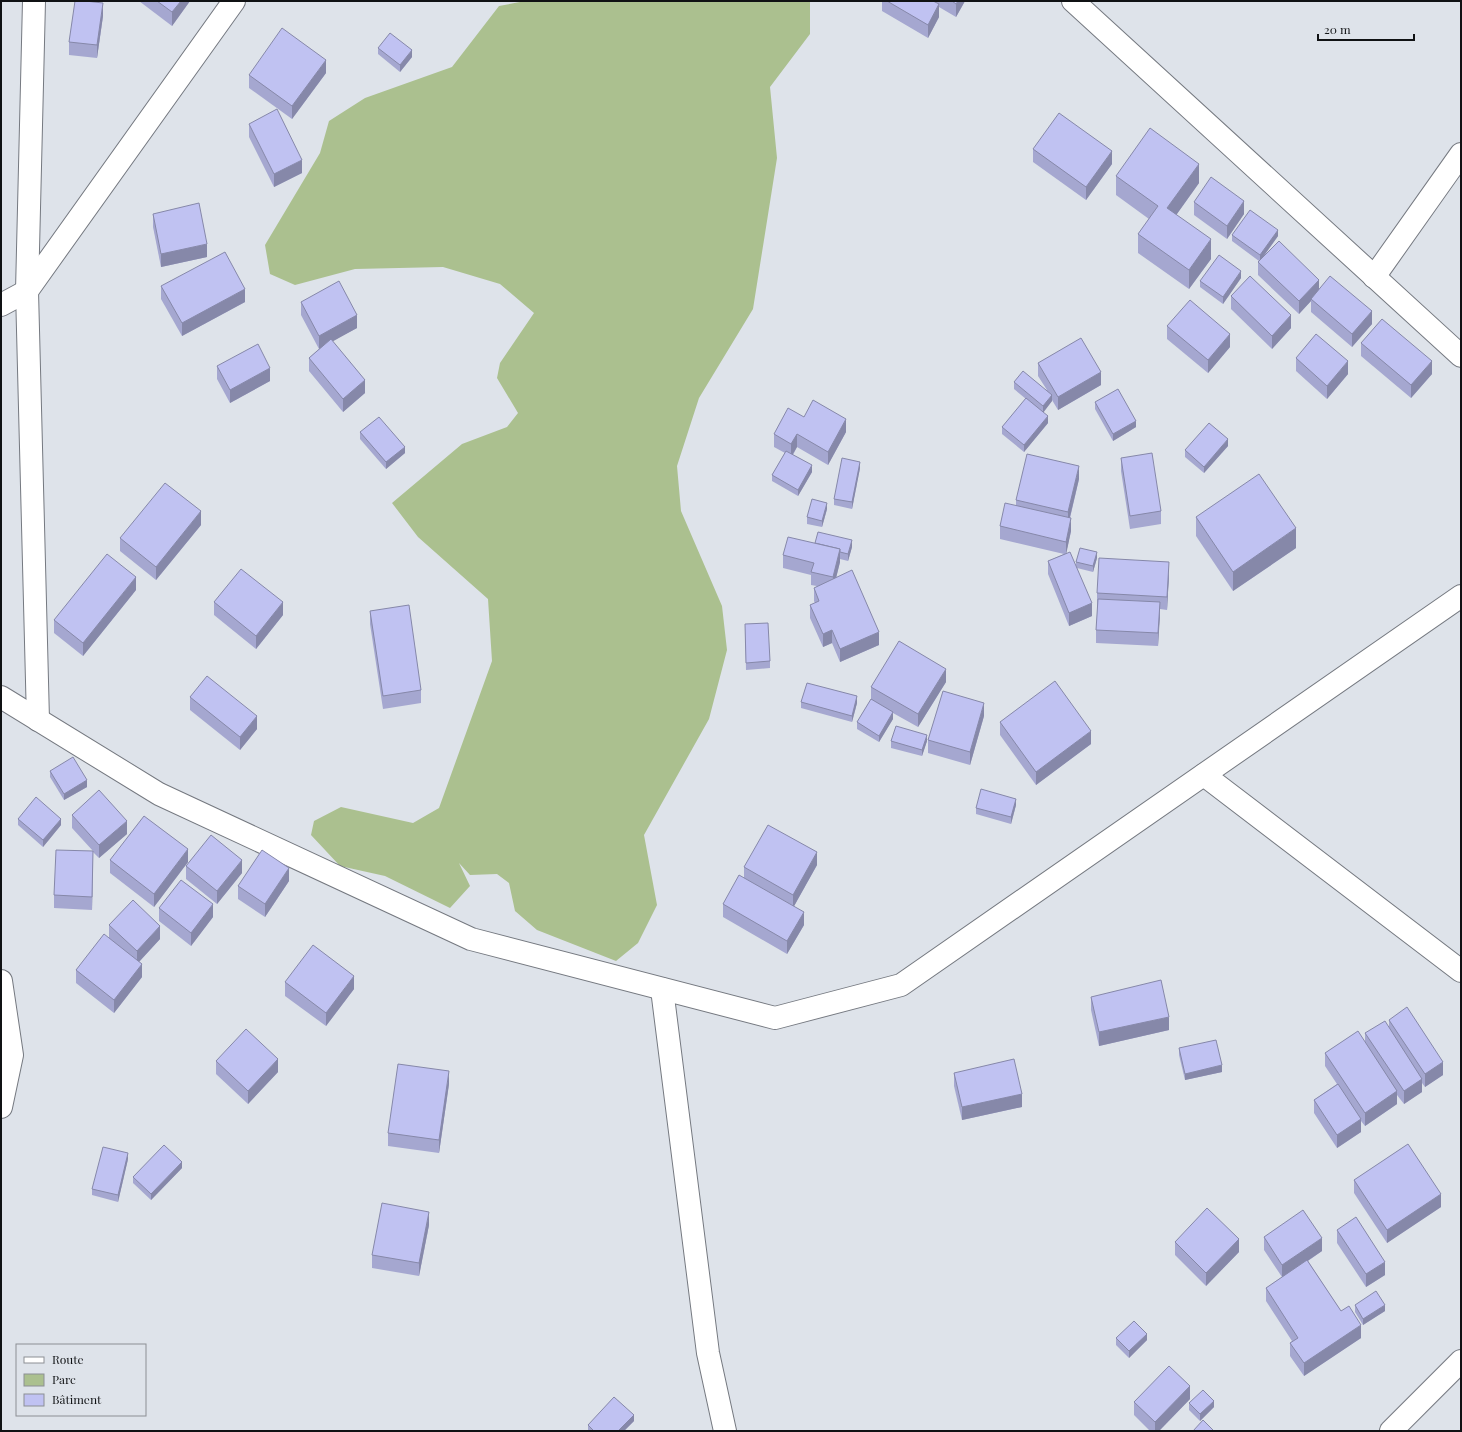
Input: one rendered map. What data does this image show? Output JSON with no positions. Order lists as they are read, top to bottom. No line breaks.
{"legend":["Route","Parc","Bâtiment"],"scale_bar":"20 m"}
